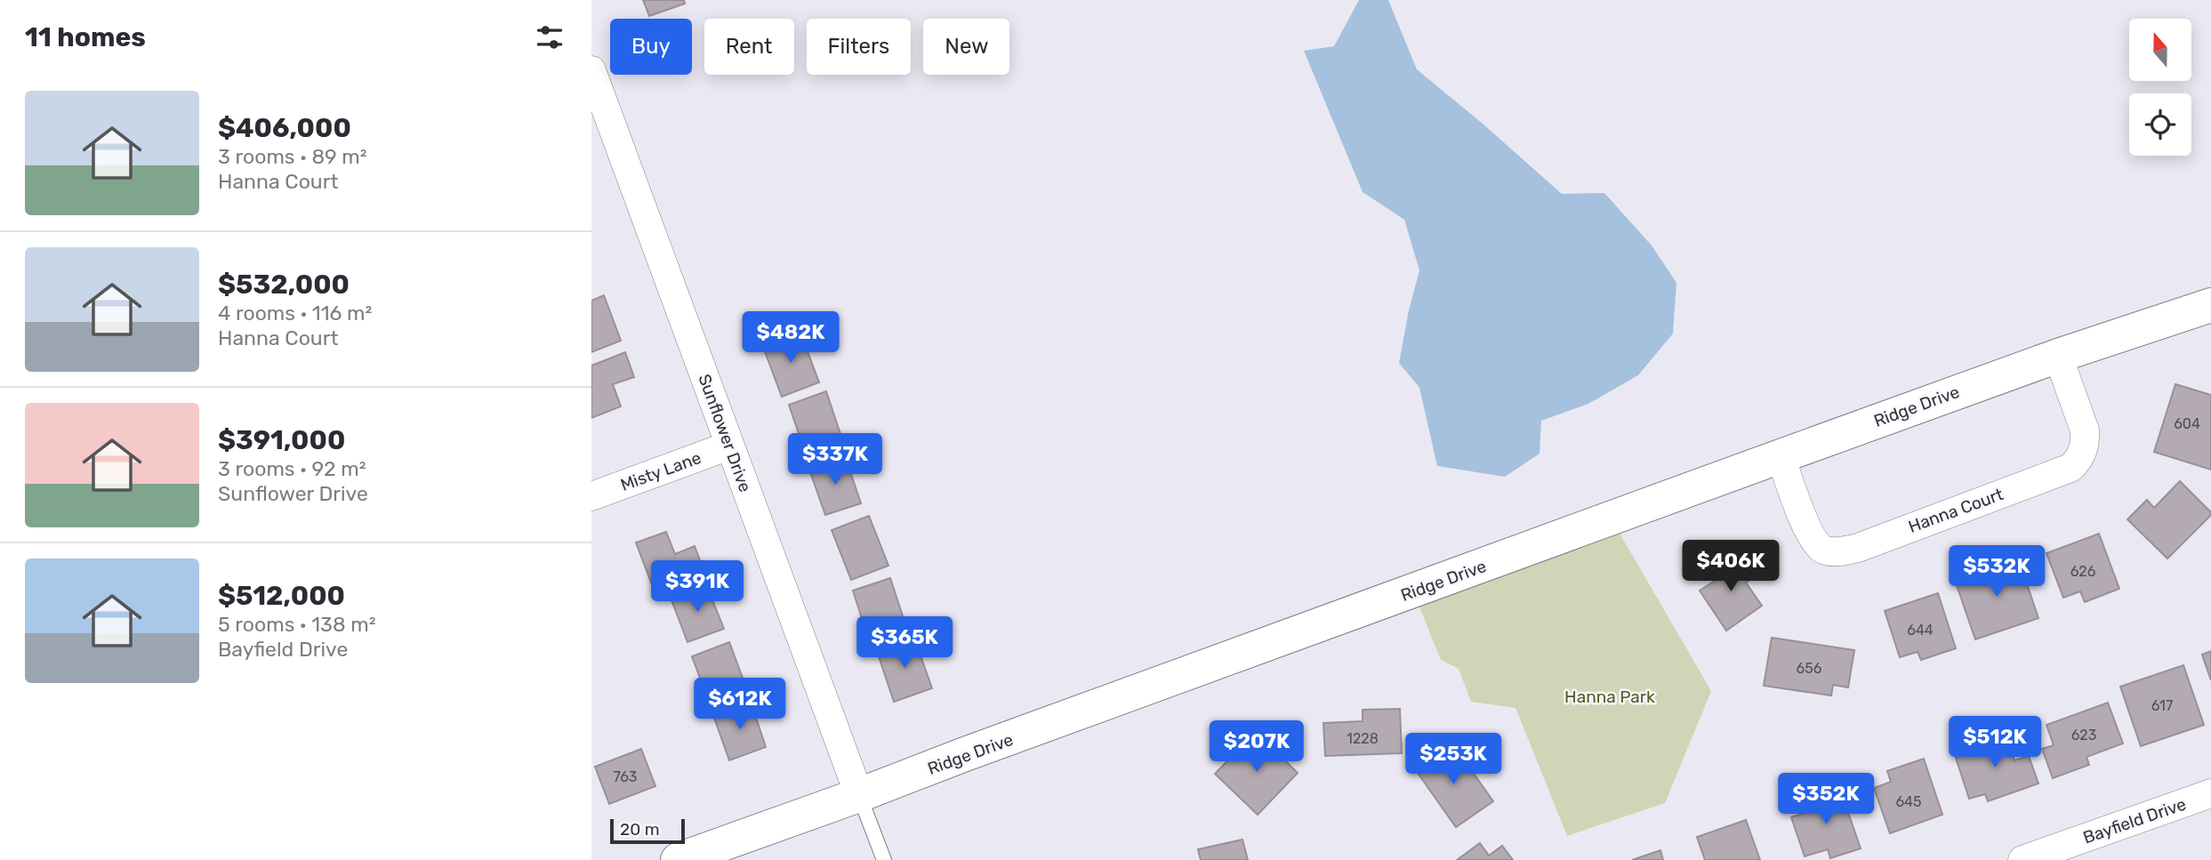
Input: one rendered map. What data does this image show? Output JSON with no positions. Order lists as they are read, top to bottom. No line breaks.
{"streets":{"street":["Ridge Drive","Sunflower Drive","Misty Lane","Hanna Court","Bayfield Drive"]},"crossings":[["Ridge Drive","Sunflower Drive"],["Ridge Drive","Hanna Court"],["Sunflower Drive","Misty Lane"]],"parks":["Hanna Park"],"house_numbers":["604","626","644","656","617","623","1228","763","645"],"scale_bar":"20 m","north":"top","page":{"heading":"11 homes","chip":["Buy","Rent","Filters","New"],"list":[{"name":"$406,000","note":"3 rooms · 89 m² · Hanna Court"},{"name":"$532,000","note":"4 rooms · 116 m² · Hanna Court"},{"name":"$391,000","note":"3 rooms · 92 m² · Sunflower Drive"},{"name":"$512,000","note":"5 rooms · 138 m² · Bayfield Drive"}],"price":["$482K","$337K","$406K","$532K","$391K","$365K","$612K","$512K","$207K","$253K","$352K"],"scale":"20 m"}}
